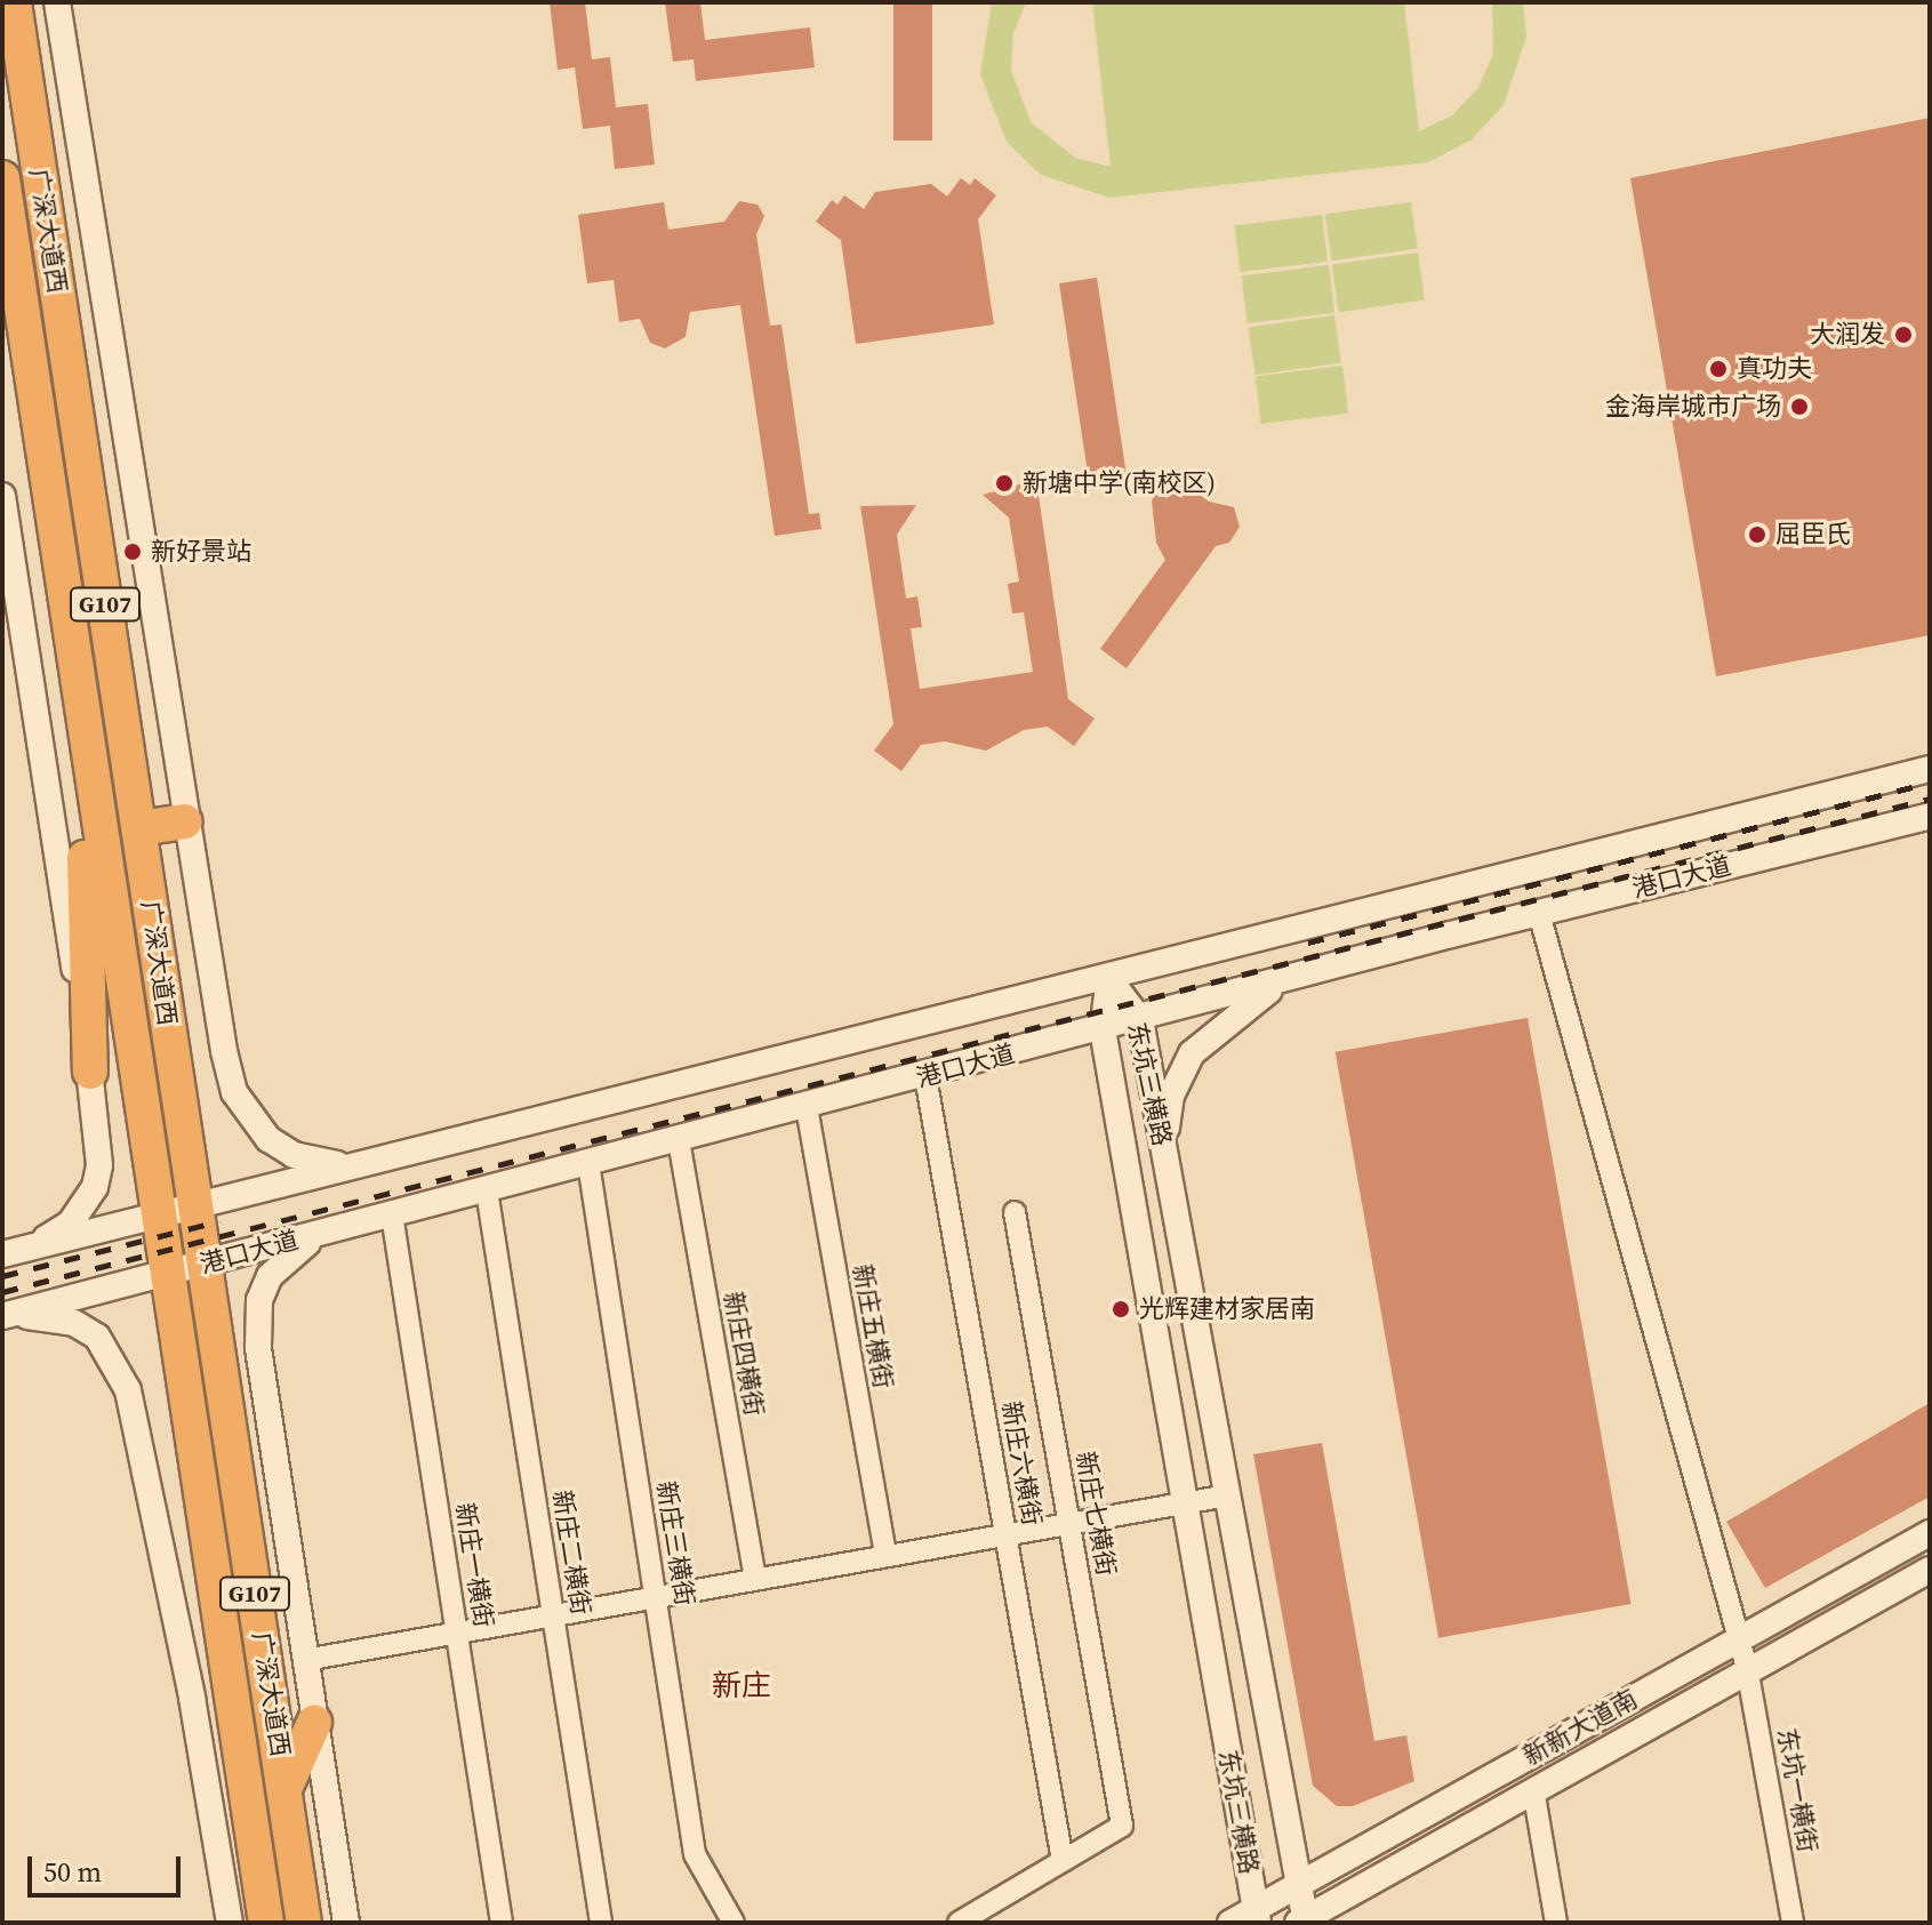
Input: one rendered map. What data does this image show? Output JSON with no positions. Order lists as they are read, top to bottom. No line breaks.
{"streets":{"highway":["广深大道西","G107"],"street":["港口大道","东坑三横路","新庄五横街","新庄四横街","新庄六横街","新庄七横街","新庄三横街","新庄二横街","新庄一横街","新新大道南","东坑一横街"]},"crossings":[["广深大道西","港口大道"],["港口大道","东坑三横路"],["港口大道","新庄五横街"],["港口大道","新庄四横街"],["港口大道","新庄六横街"],["港口大道","新庄三横街"],["港口大道","新庄二横街"],["港口大道","新庄一横街"],["港口大道","东坑一横街"],["东坑三横路","新新大道南"],["新庄六横街","新庄七横街"],["新新大道南","东坑一横街"]],"districts":["新庄"],"places":["大润发","真功夫","金海岸城市广场","新塘中学(南校区)","屈臣氏","新好景站","光辉建材家居南"],"scale_bar":"50 m"}
